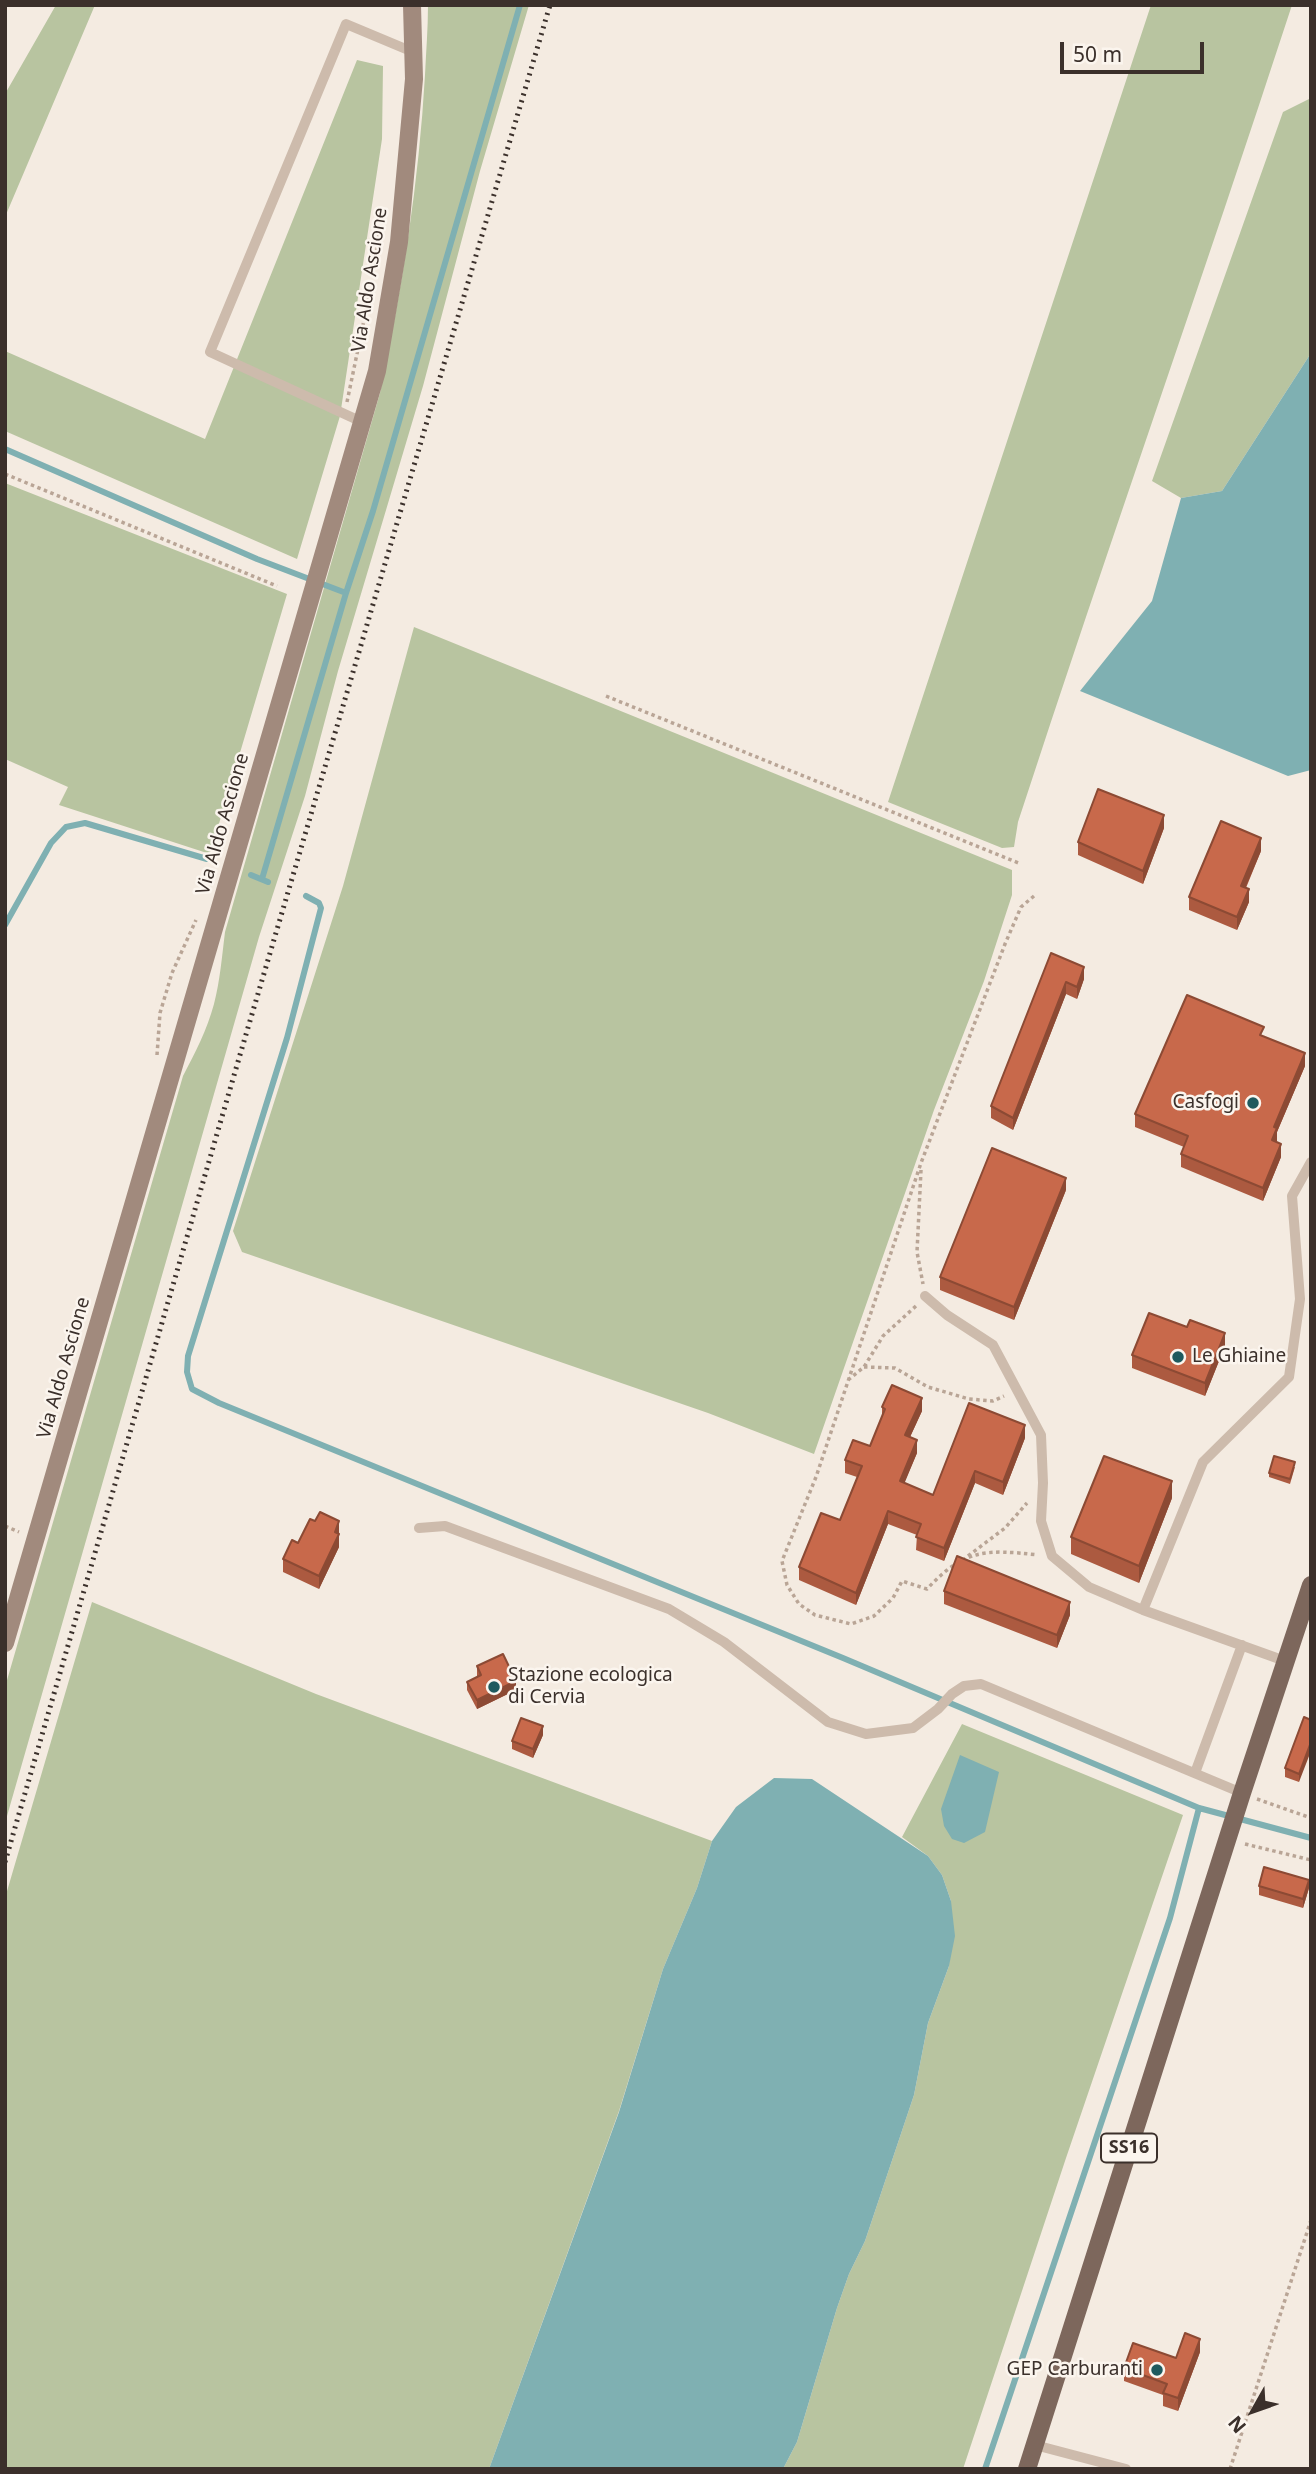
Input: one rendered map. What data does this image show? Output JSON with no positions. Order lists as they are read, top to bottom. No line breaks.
{"streets":{"main road":["SS16"],"street":["Via Aldo Ascione"]},"places":["Casfogi","Le Ghiaine","Stazione ecologica di Cervia","GEP Carburanti"],"scale_bar":"50 m","north":"bottom left"}
